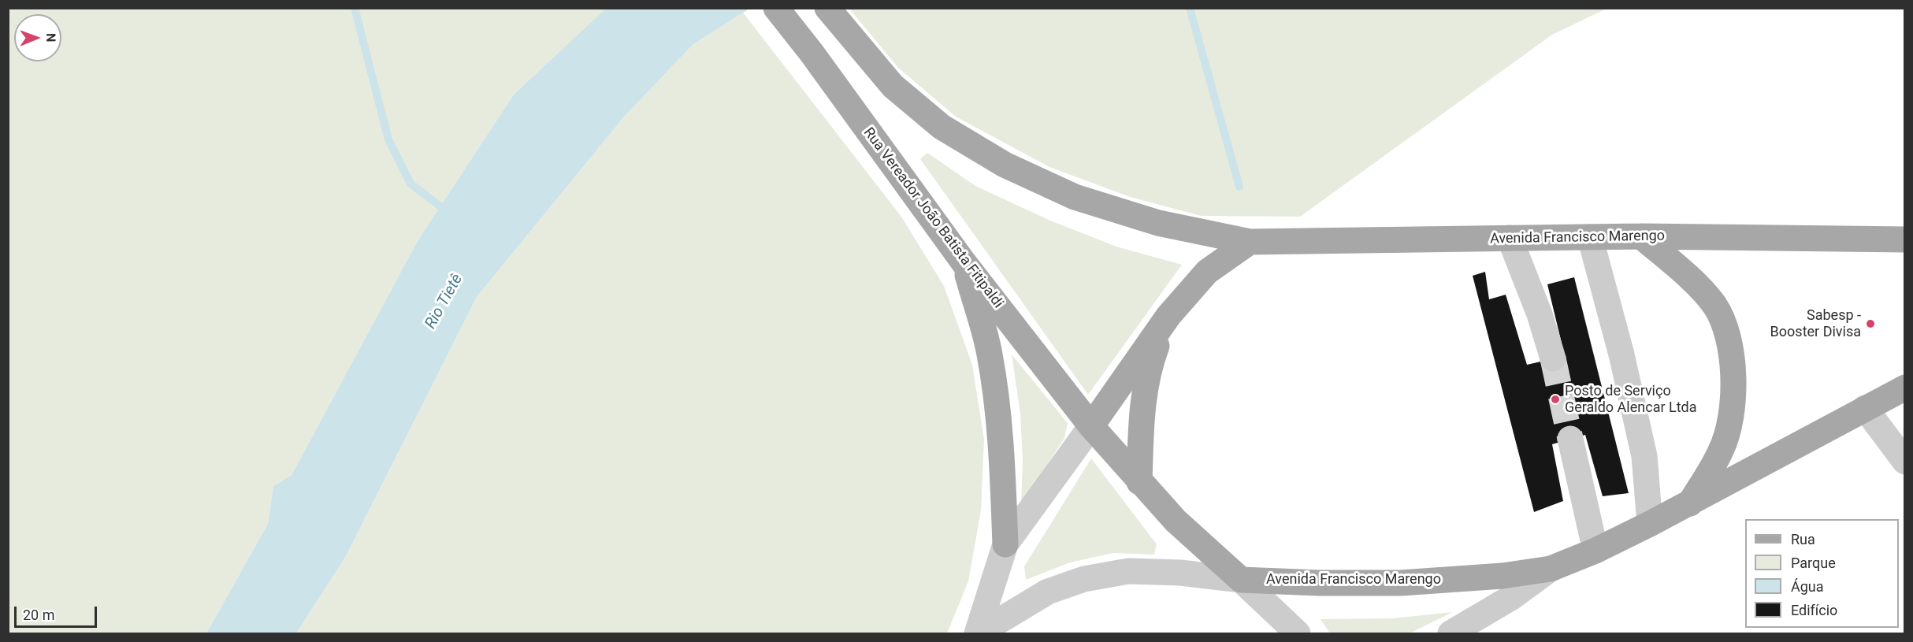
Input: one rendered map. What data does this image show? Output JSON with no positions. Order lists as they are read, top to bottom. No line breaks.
{"streets":{"main road":["Rua Vereador João Batista Fitipaldi","Avenida Francisco Marengo"]},"crossings":[["Rua Vereador João Batista Fitipaldi","Avenida Francisco Marengo"]],"water":["Rio Tietê"],"places":["Sabesp - Booster Divisa","Posto de Serviço Geraldo Alencar Ltda"],"legend":["Rua","Parque","Água","Edifício"],"scale_bar":"20 m","north":"right"}
